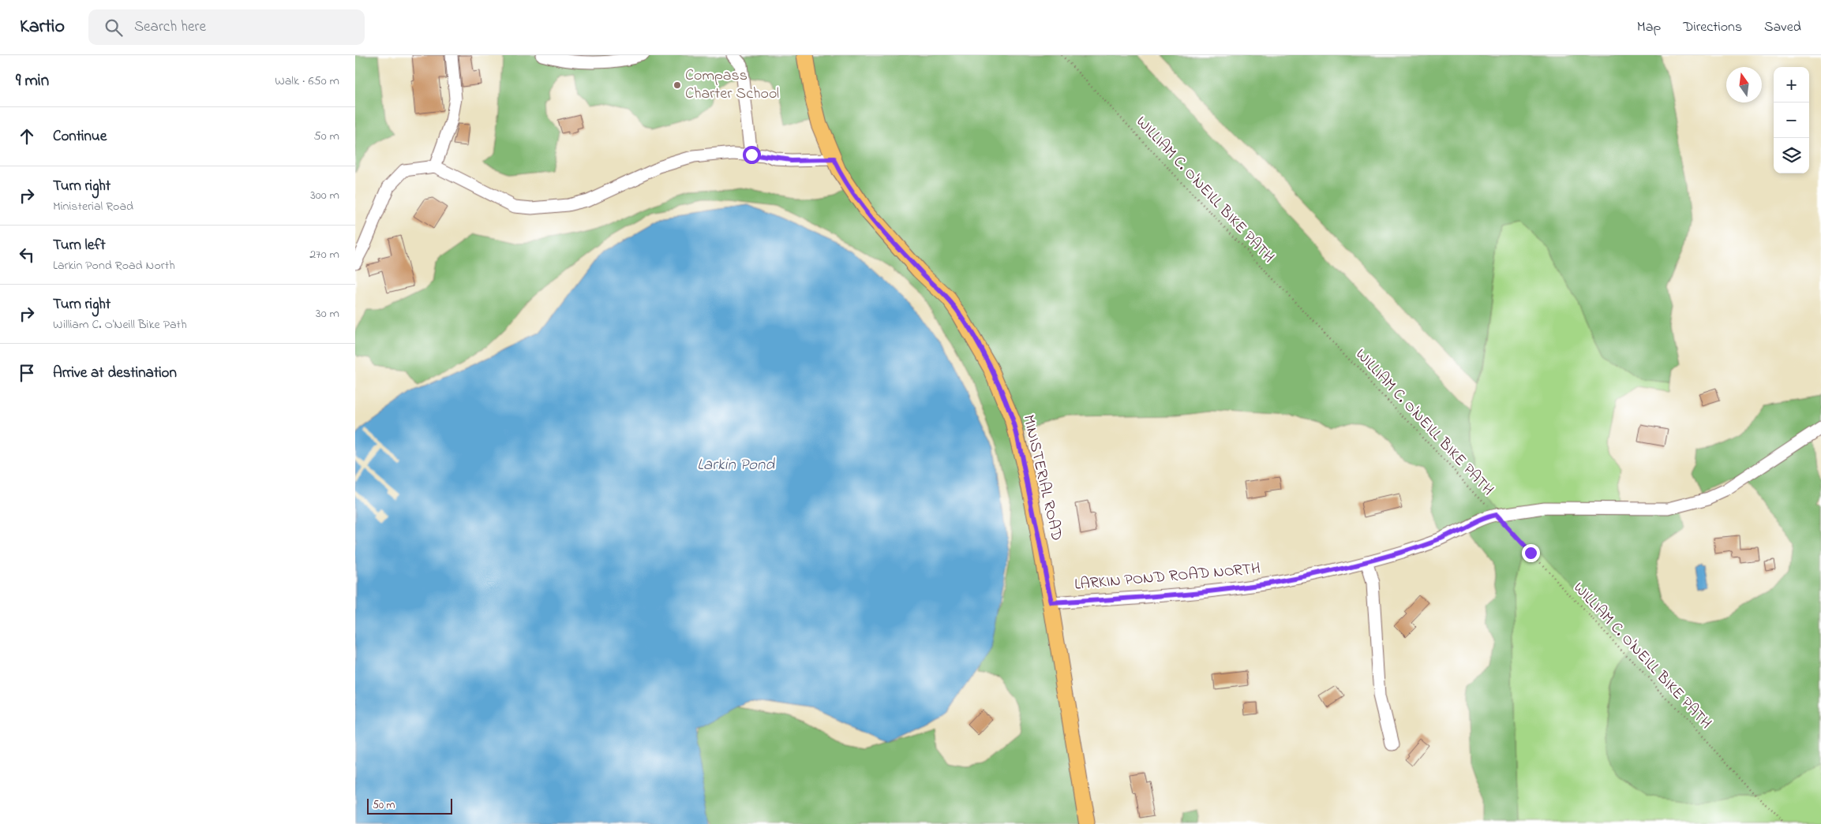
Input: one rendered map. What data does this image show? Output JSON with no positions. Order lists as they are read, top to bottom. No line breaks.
{"streets":{"main road":["MINISTERIAL ROAD"],"street":["LARKIN POND ROAD NORTH"],"path":["WILLIAM C. O'NEILL BIKE PATH"]},"crossings":[["WILLIAM C. O'NEILL BIKE PATH","LARKIN POND ROAD NORTH"],["MINISTERIAL ROAD","LARKIN POND ROAD NORTH"]],"water":["Larkin Pond"],"places":["Compass Charter School"],"scale_bar":"50 m","north":"top","page":{"header":"Kartio","search":"Search here","nav":["Map","Directions","Saved"],"heading":["9 min","Walk · 650 m"],"map_buttons":["+","−"],"list":[["Continue","50 m"],["Turn right","Ministerial Road","300 m"],["Turn left","Larkin Pond Road North","270 m"],["Turn right","William C. O'Neill Bike Path","30 m"],"Arrive at destination"],"scale":"50 m"}}
